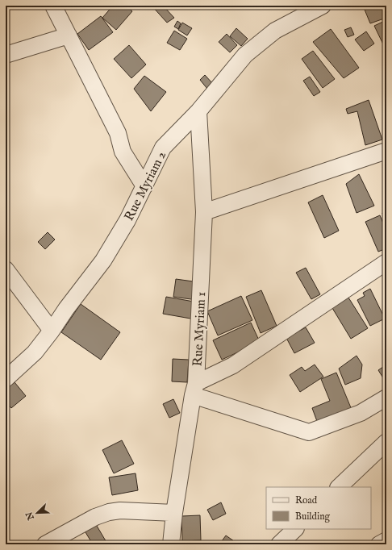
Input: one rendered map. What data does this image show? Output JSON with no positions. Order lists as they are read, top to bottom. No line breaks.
{"streets":{"street":["Rue Myriam 2","Rue Myriam 1"]},"crossings":[["Rue Myriam 2","Rue Myriam 1"]],"legend":["Road","Building"],"north":"bottom left"}
